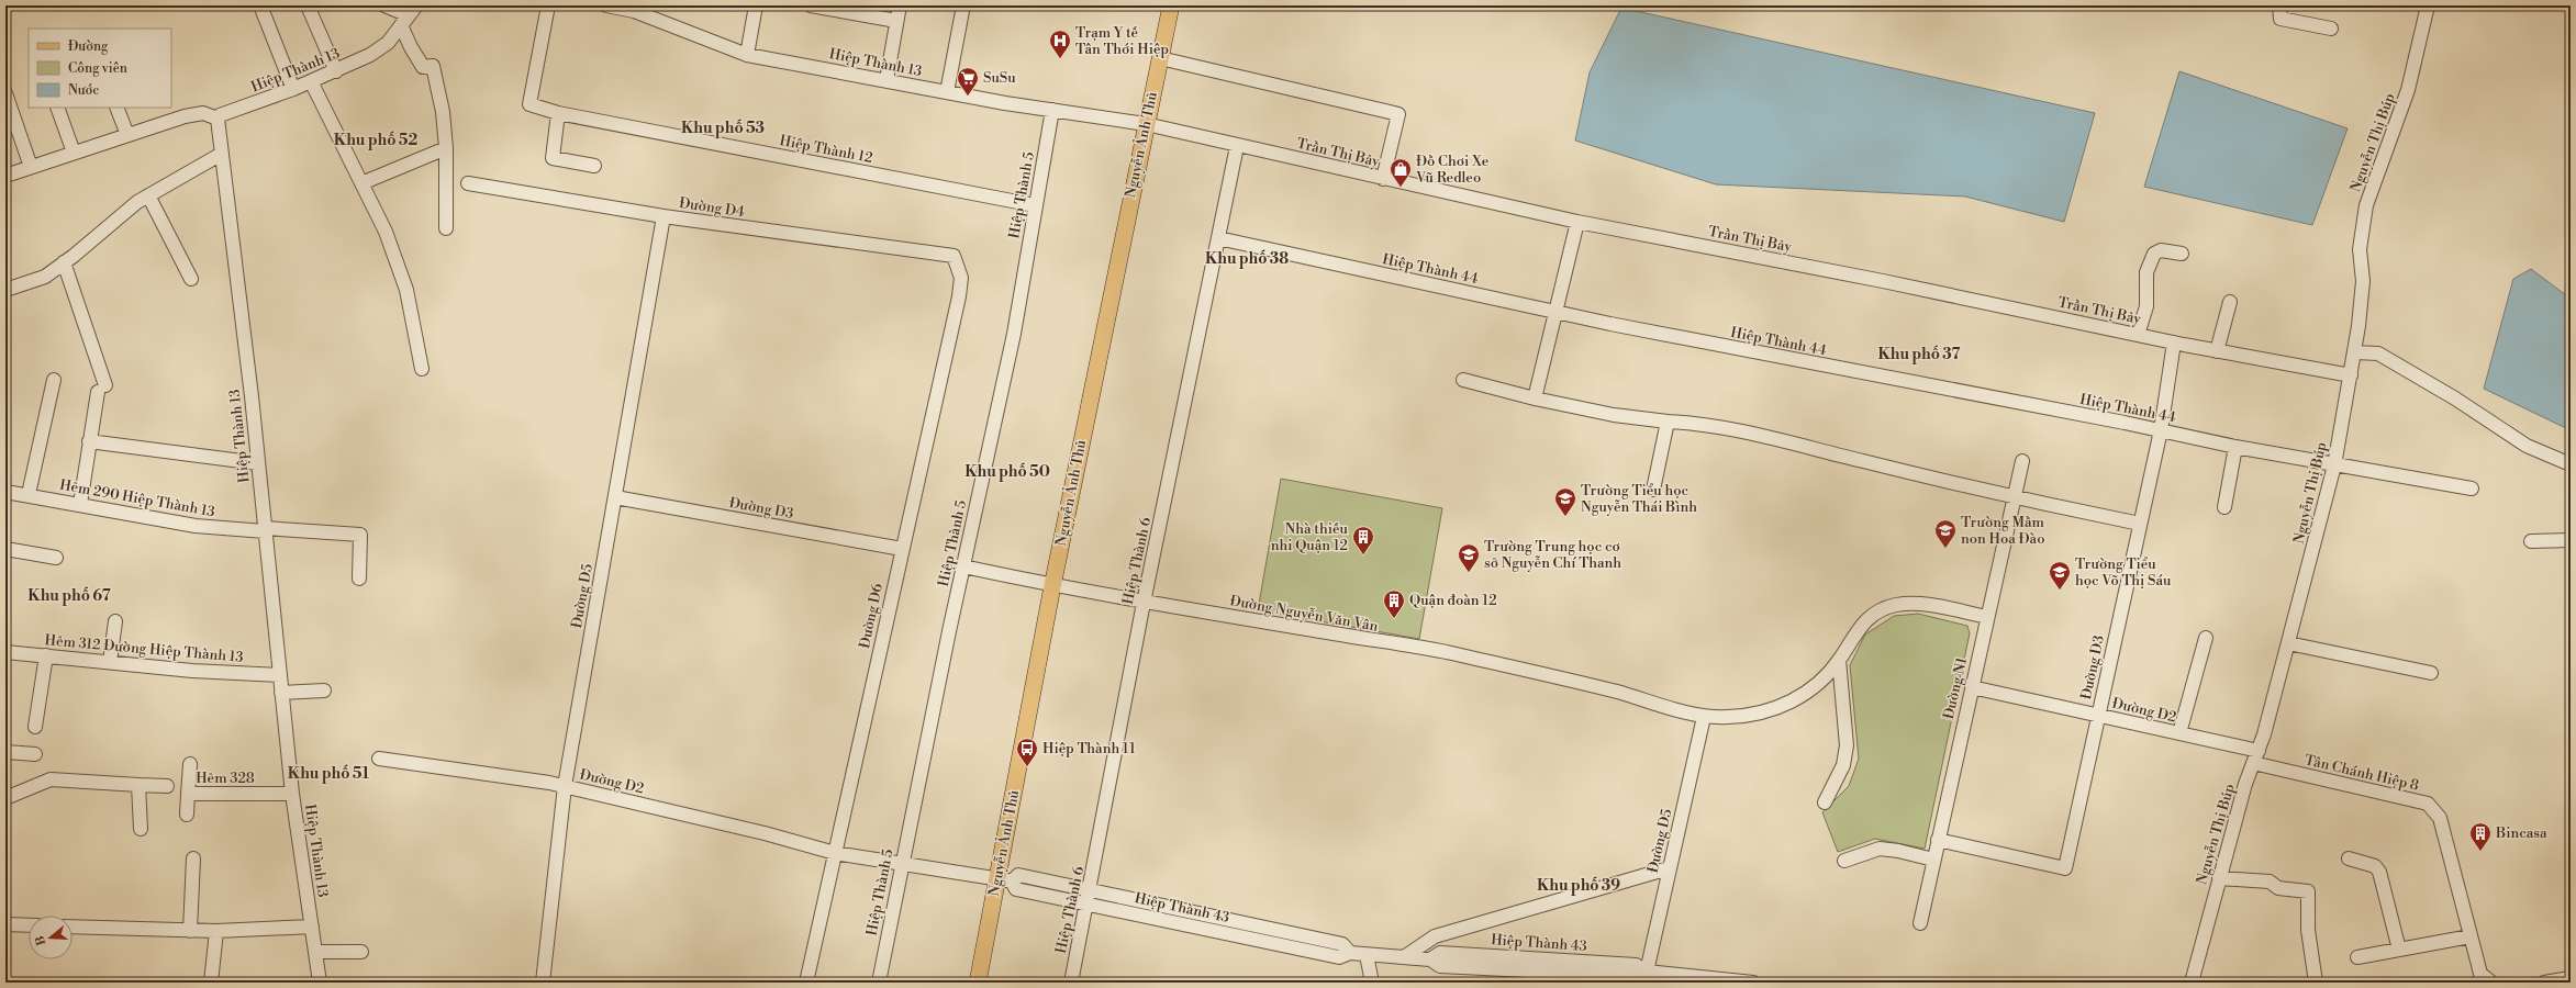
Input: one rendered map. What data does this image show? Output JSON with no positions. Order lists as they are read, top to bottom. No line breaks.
{"streets":{"main road":["Nguyễn Ảnh Thủ"],"street":["Hiệp Thành 13","Nguyễn Thị Búp","Hiệp Thành 12","Trần Thị Bảy","Hiệp Thành 5","Đường D4","Hiệp Thành 44","Hẻm 290 Hiệp Thành 13","Đường D3","Hiệp Thành 6","Đường D5","Đường Nguyễn Văn Vân","Đường D6","Hẻm 312 Đường Hiệp Thành 13","Đường N1","Đường D2","Tân Chánh Hiệp 8","Hẻm 328","Hiệp Thành 43"]},"crossings":[["Hiệp Thành 13","Nguyễn Ảnh Thủ"],["Hiệp Thành 13","Trần Thị Bảy"],["Hiệp Thành 13","Hiệp Thành 5"],["Hiệp Thành 13","Hẻm 290 Hiệp Thành 13"],["Hiệp Thành 13","Hẻm 312 Đường Hiệp Thành 13"],["Hiệp Thành 13","Hẻm 328"],["Nguyễn Thị Búp","Trần Thị Bảy"],["Nguyễn Thị Búp","Hiệp Thành 44"],["Nguyễn Thị Búp","Đường D2"],["Nguyễn Thị Búp","Tân Chánh Hiệp 8"],["Nguyễn Ảnh Thủ","Trần Thị Bảy"],["Nguyễn Ảnh Thủ","Đường Nguyễn Văn Vân"],["Nguyễn Ảnh Thủ","Hiệp Thành 43"],["Hiệp Thành 12","Hiệp Thành 5"],["Trần Thị Bảy","Đường D3"],["Trần Thị Bảy","Hiệp Thành 6"],["Hiệp Thành 5","Đường Nguyễn Văn Vân"],["Hiệp Thành 5","Hiệp Thành 43"],["Đường D4","Đường D5"],["Đường D4","Đường D6"],["Hiệp Thành 44","Đường D3"],["Hiệp Thành 44","Hiệp Thành 6"],["Đường D3","Đường D5"],["Đường D3","Đường D6"],["Đường D3","Đường N1"],["Đường D3","Đường D2"],["Hiệp Thành 6","Đường Nguyễn Văn Vân"],["Hiệp Thành 6","Hiệp Thành 43"],["Đường D5","Đường Nguyễn Văn Vân"],["Đường D5","Đường D2"],["Đường D5","Hiệp Thành 43"],["Đường Nguyễn Văn Vân","Đường N1"],["Đường D6","Đường D2"],["Đường D6","Hiệp Thành 43"],["Đường N1","Đường D2"],["Đường D2","Tân Chánh Hiệp 8"],["Đường D2","Hiệp Thành 43"]],"districts":["Khu phố 53","Khu phố 52","Khu phố 38","Khu phố 37","Khu phố 50","Khu phố 67","Khu phố 51","Khu phố 39"],"places":{"hospital":["Trạm Y tế Tân Thới Hiệp"],"supermarket":["SuSu"],"shop":["Đồ Chơi Xe Vũ Redleo"],"school or university":["Trường Tiểu học Nguyễn Thái Bình","Trường Mầm non Hoa Đào","Trường Trung học cơ sở Nguyễn Chí Thanh","Trường Tiểu học Võ Thị Sáu"],"building":["Nhà thiếu nhi Quận 12","Quận đoàn 12","Bincasa"],"bus stop":["Hiệp Thành 11"]},"legend":["Đường","Công viên","Nước"],"north":"left"}
